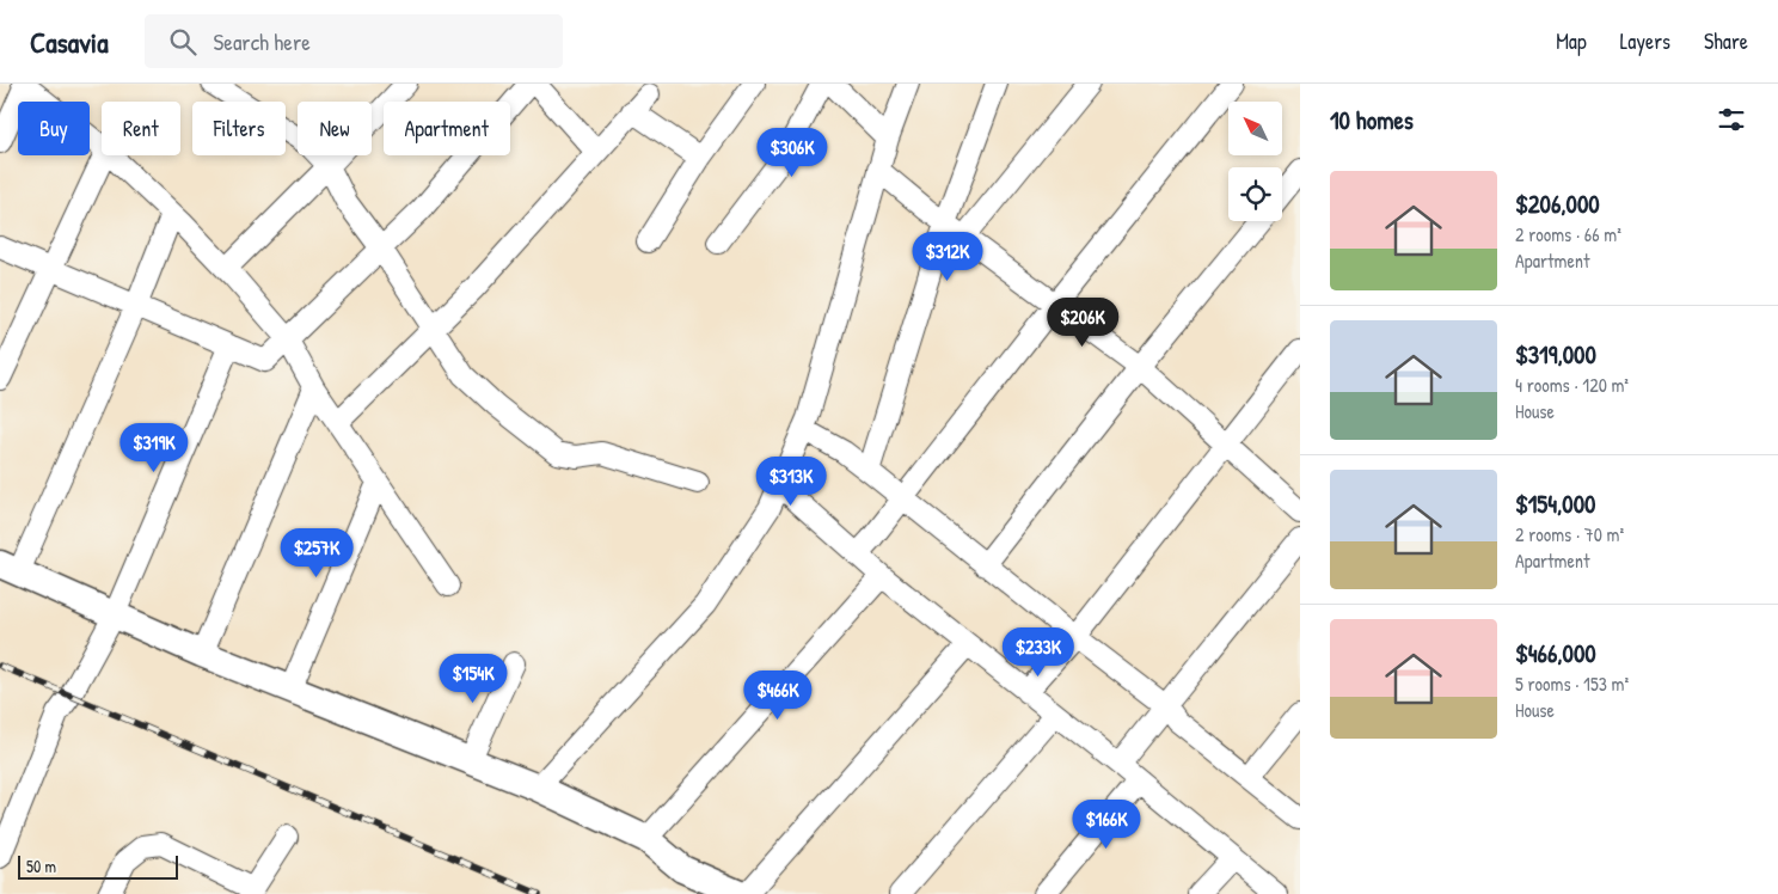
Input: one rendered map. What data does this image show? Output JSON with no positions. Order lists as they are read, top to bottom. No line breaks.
{"scale_bar":"50 m","north":"top left","page":{"header":"Casavia","search":"Search here","nav":["Map","Layers","Share"],"heading":"10 homes","chip":["Buy","Rent","Filters","New","Apartment"],"price":["$306K","$312K","$206K","$319K","$313K","$257K","$233K","$154K","$466K","$166K"],"list":[{"name":"$206,000","note":"2 rooms · 66 m² · Apartment"},{"name":"$319,000","note":"4 rooms · 120 m² · House"},{"name":"$154,000","note":"2 rooms · 70 m² · Apartment"},{"name":"$466,000","note":"5 rooms · 153 m² · House"}],"scale":"50 m"}}
